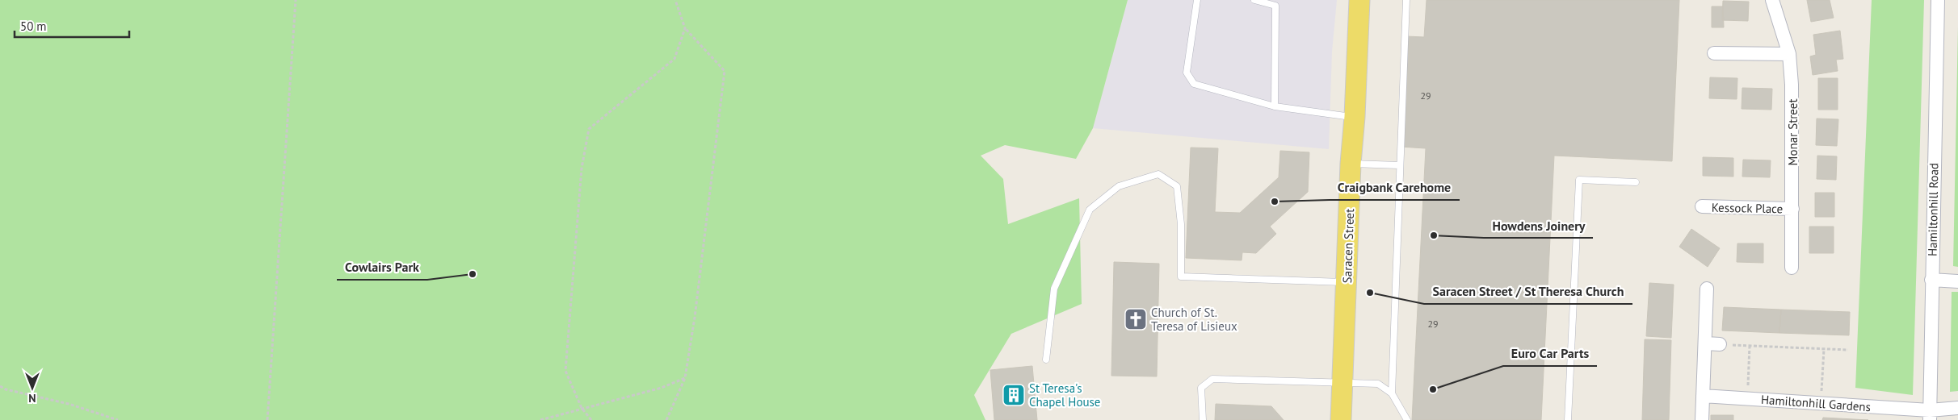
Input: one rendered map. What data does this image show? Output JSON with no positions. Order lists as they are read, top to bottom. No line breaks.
{"streets":{"main road":["Saracen Street"],"street":["Monar Street","Kessock Place","Hamiltonhill Road","Hamiltonhill Gardens"]},"crossings":[["Monar Street","Kessock Place"],["Hamiltonhill Road","Hamiltonhill Gardens"]],"places":{"other":["Craigbank Carehome","Howdens Joinery","Cowlairs Park","Saracen Street / St Theresa Church","Euro Car Parts"],"church":["Church of St. Teresa of Lisieux"],"building":["St Teresa's Chapel House"]},"house_numbers":["29","29"],"scale_bar":"50 m","north":"bottom"}
